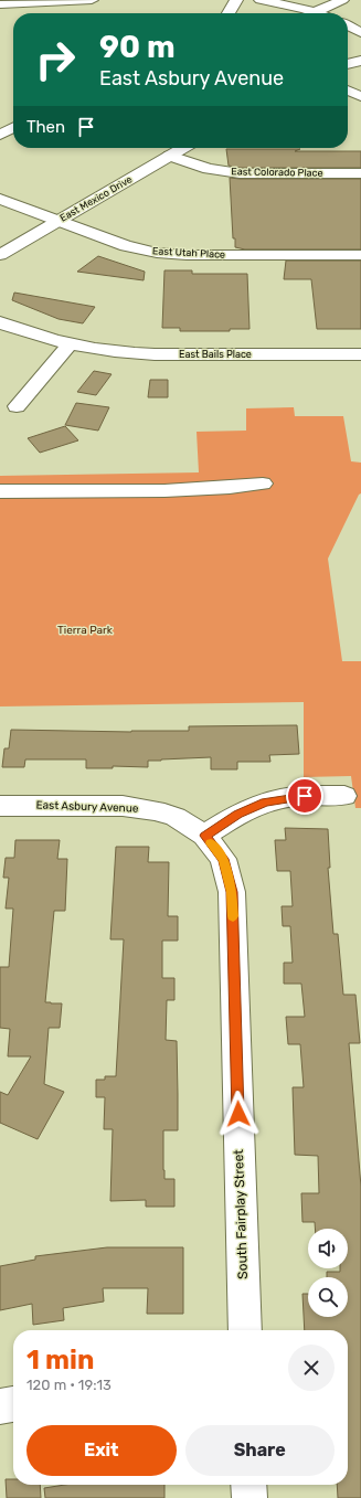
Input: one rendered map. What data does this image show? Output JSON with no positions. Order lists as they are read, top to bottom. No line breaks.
{"streets":{"street":["East Colorado Place","East Mexico Drive","East Utah Place","East Bails Place","East Asbury Avenue","South Fairplay Street"]},"crossings":[["East Colorado Place","East Mexico Drive"],["East Mexico Drive","East Utah Place"],["East Asbury Avenue","South Fairplay Street"]],"parks":["Tierra Park"],"page":{"turn":["90 m","East Asbury Avenue"],"then":"Then","heading":["1 min","120 m · 19:13"],"buttons":["Exit","Share"]}}
